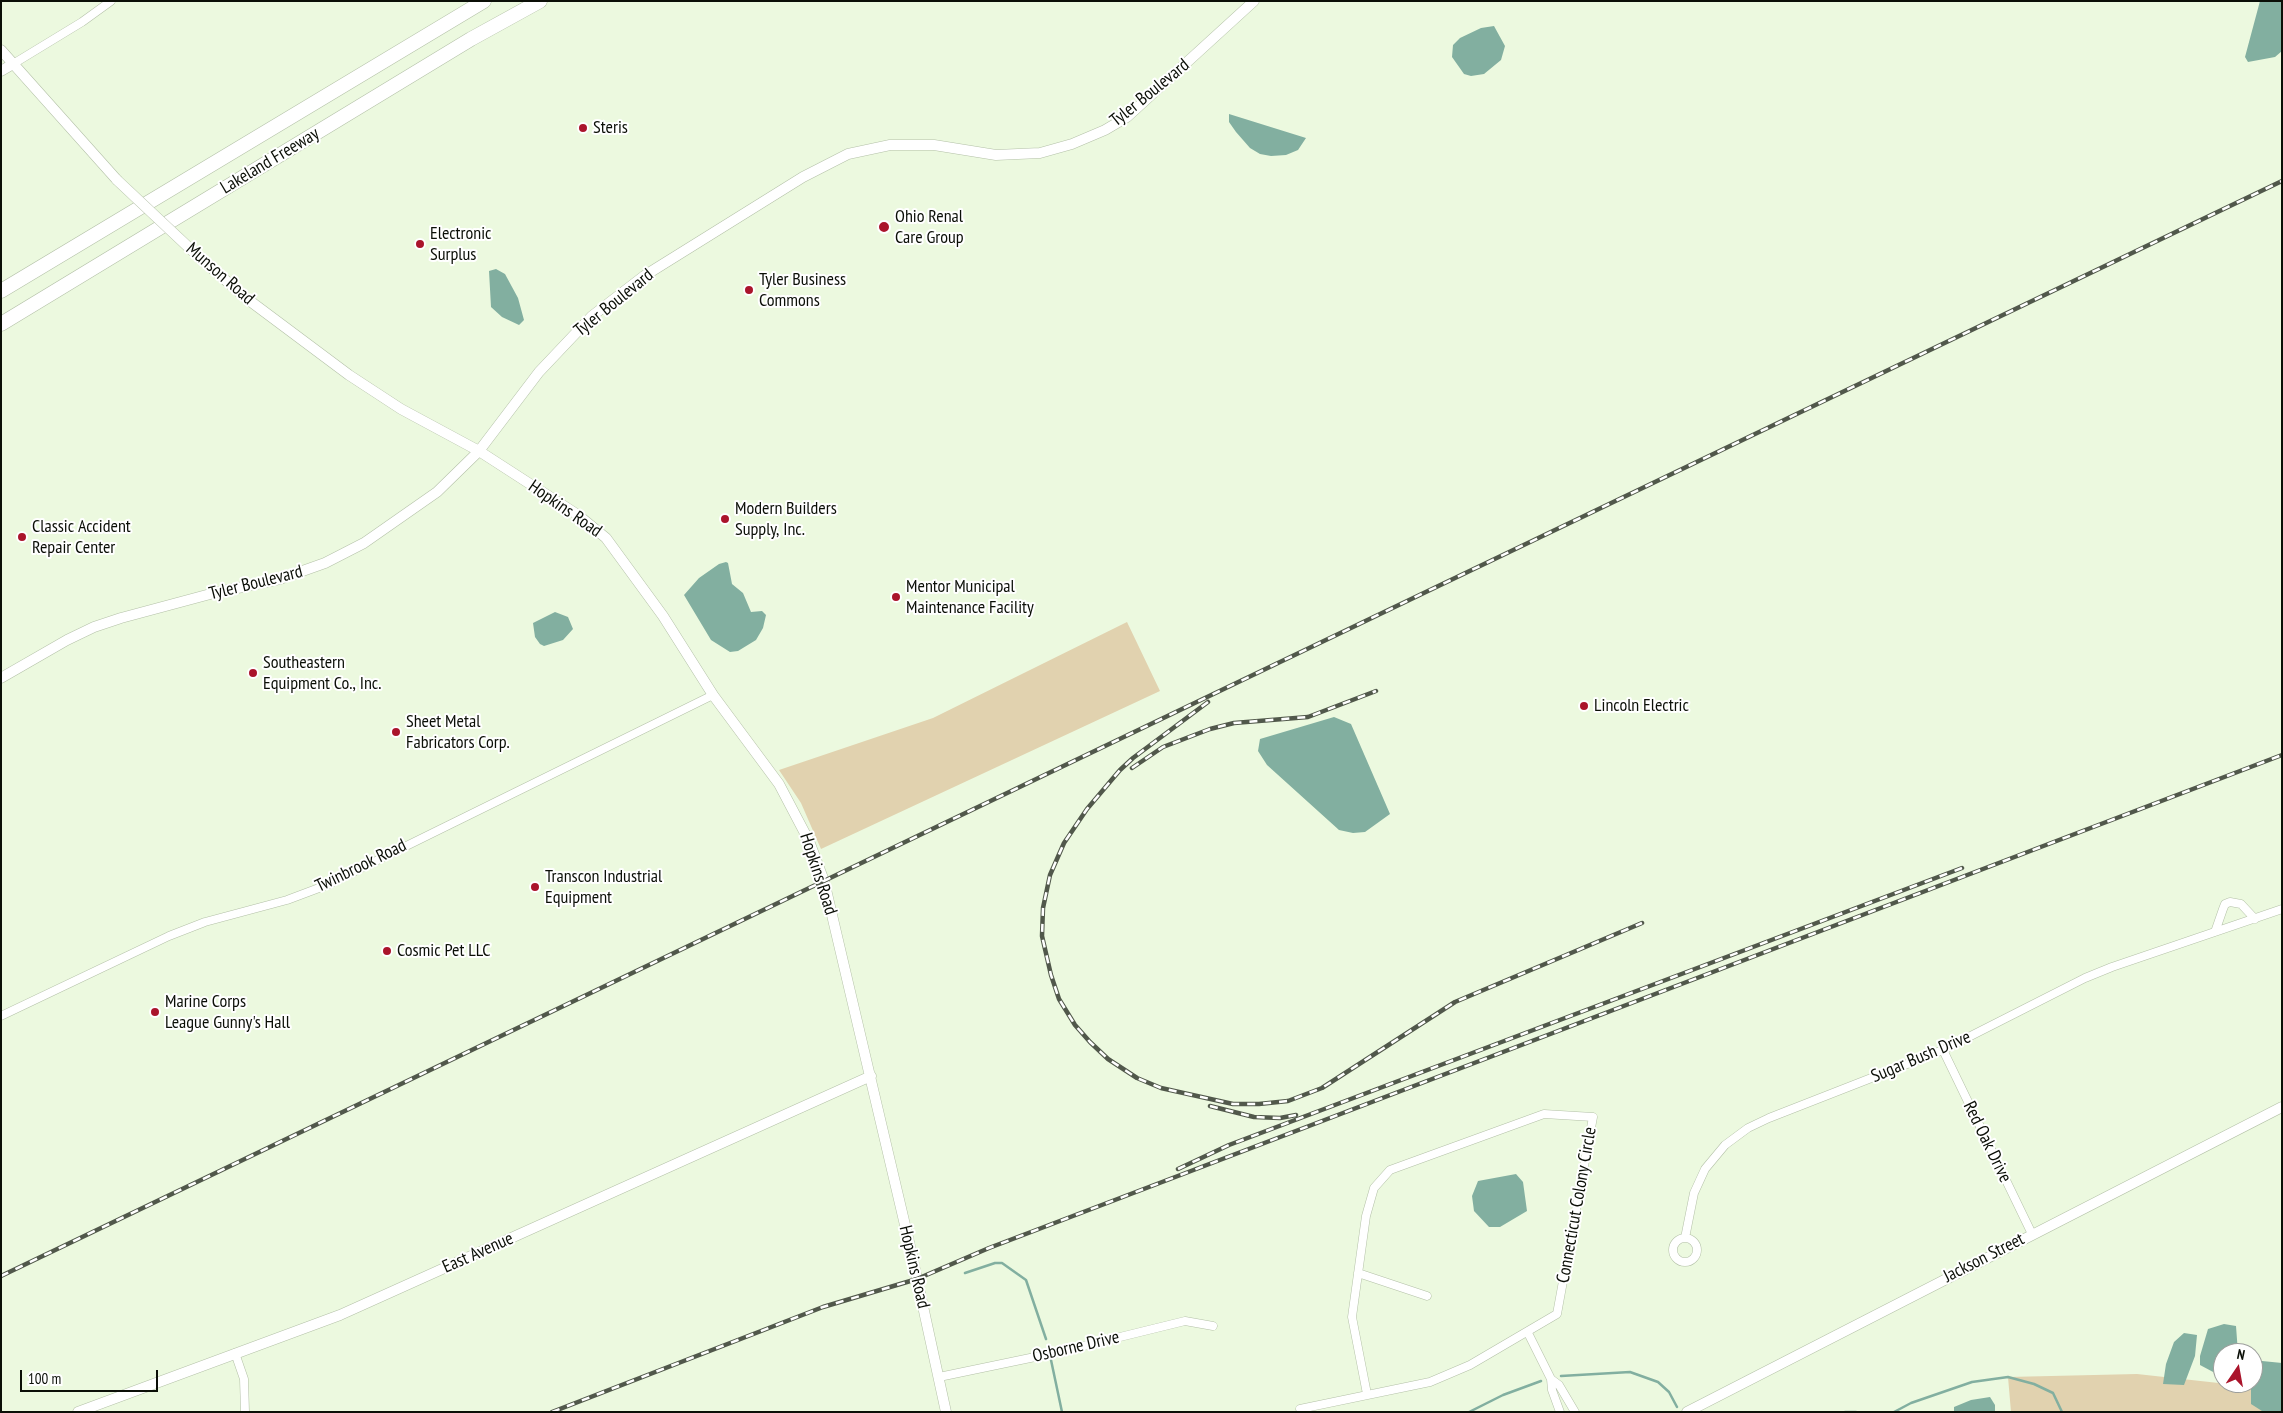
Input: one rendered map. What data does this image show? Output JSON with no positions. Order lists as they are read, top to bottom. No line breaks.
{"streets":{"highway":["Lakeland Freeway"],"street":["Tyler Boulevard","Munson Road","Hopkins Road","Twinbrook Road","Sugar Bush Drive","Red Oak Drive","Connecticut Colony Circle","East Avenue","Jackson Street","Osborne Drive"]},"crossings":[["Tyler Boulevard","Munson Road"],["Tyler Boulevard","Hopkins Road"],["Munson Road","Hopkins Road"],["Hopkins Road","Twinbrook Road"],["Hopkins Road","East Avenue"],["Hopkins Road","Osborne Drive"],["Sugar Bush Drive","Red Oak Drive"],["Red Oak Drive","Jackson Street"]],"places":["Steris","Ohio Renal Care Group","Electronic Surplus","Tyler Business Commons","Modern Builders Supply, Inc.","Classic Accident Repair Center","Mentor Municipal Maintenance Facility","Southeastern Equipment Co., Inc.","Lincoln Electric","Sheet Metal Fabricators Corp.","Transcon Industrial Equipment","Cosmic Pet LLC","Marine Corps League Gunny's Hall"],"scale_bar":"100 m","north":"top"}
